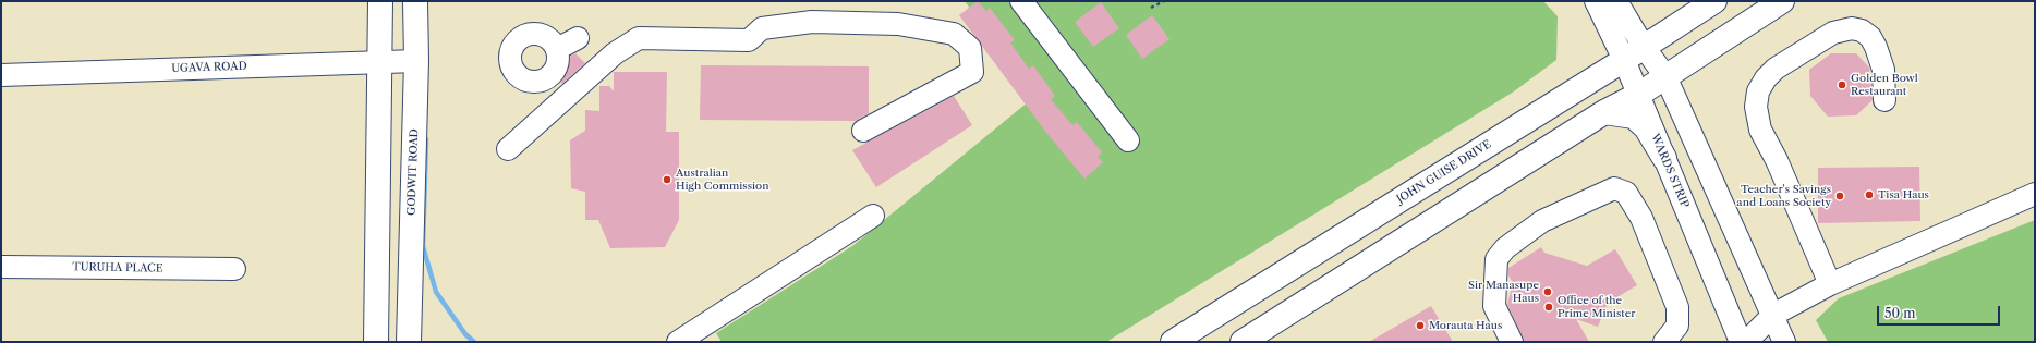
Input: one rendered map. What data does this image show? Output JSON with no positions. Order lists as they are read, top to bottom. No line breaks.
{"streets":{"main road":["GODWIT ROAD","JOHN GUISE DRIVE"],"street":["UGAVA ROAD","WARDS STRIP","TURUHA PLACE"]},"crossings":[["UGAVA ROAD","GODWIT ROAD"],["WARDS STRIP","JOHN GUISE DRIVE"]],"places":["Golden Bowl Restaurant","Australian High Commission","Tisa Haus","Teacher's Savings and Loans Society","Sir Manasupe Haus","Office of the Prime Minister","Morauta Haus"],"scale_bar":"50 m"}
